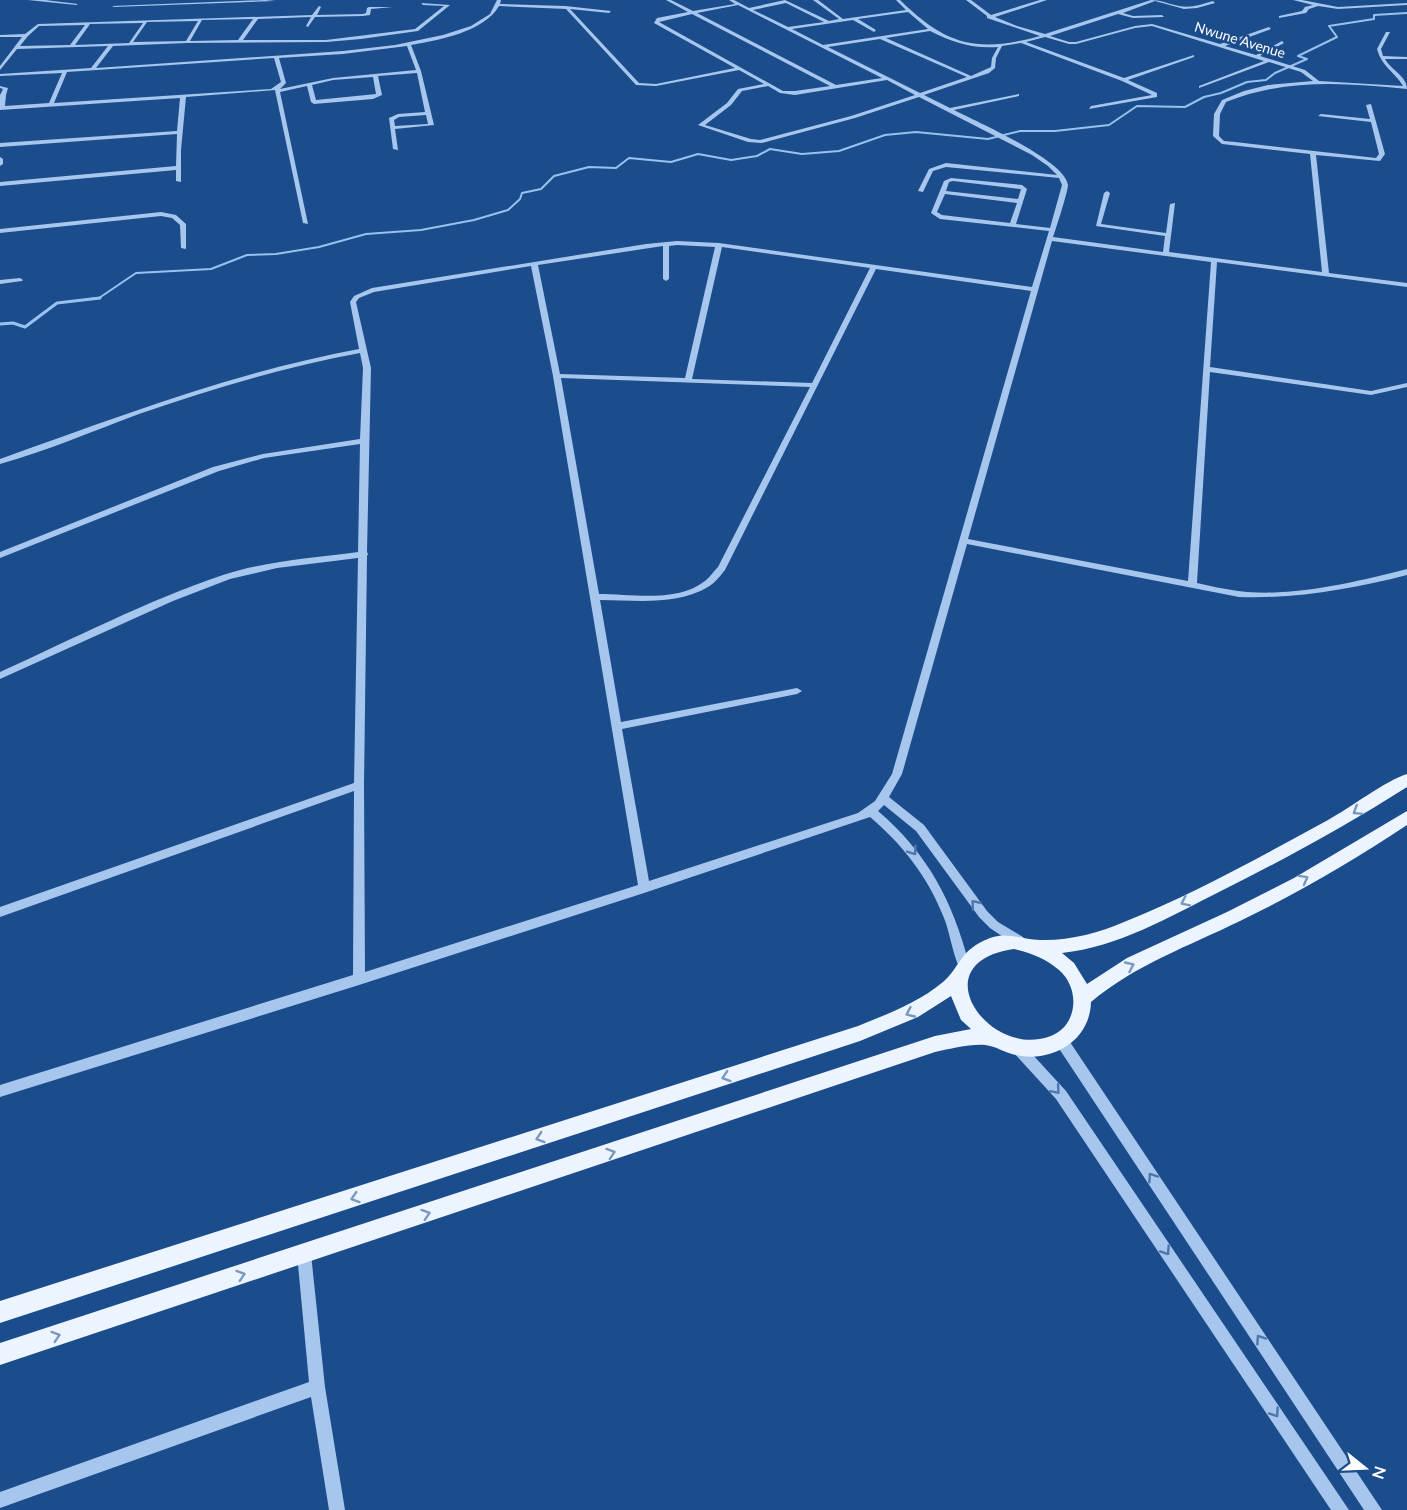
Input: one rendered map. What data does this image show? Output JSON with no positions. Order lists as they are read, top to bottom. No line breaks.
{"streets":{"street":["Nwune Avenue"]},"north":"right"}
